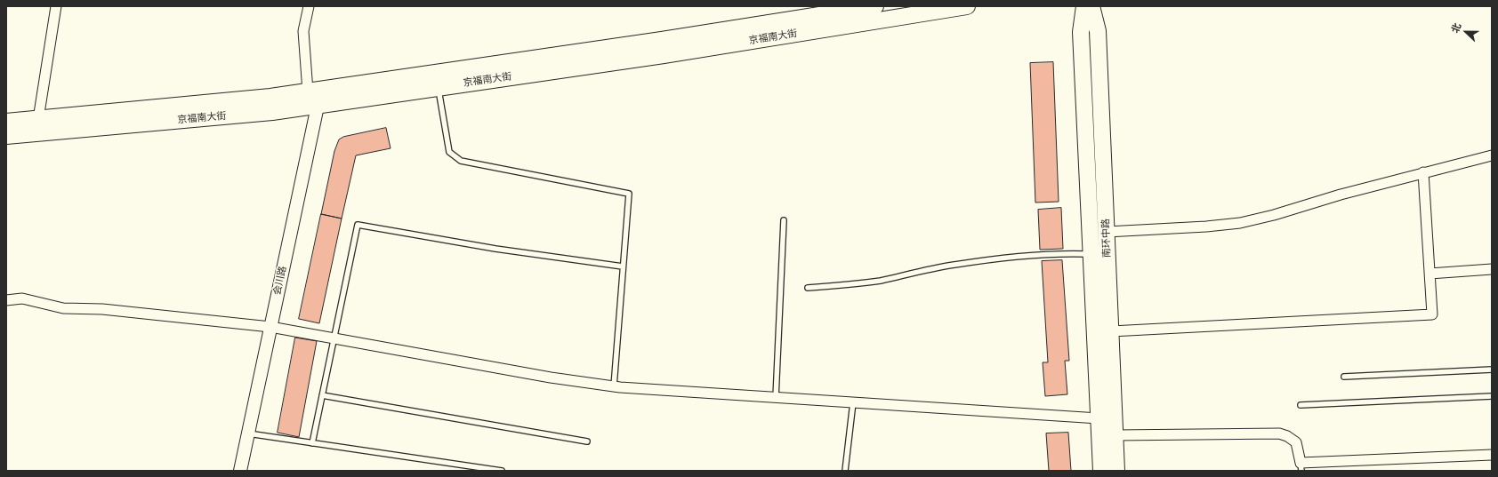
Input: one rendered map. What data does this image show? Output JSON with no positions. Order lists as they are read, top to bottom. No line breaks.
{"streets":{"highway":["京福南大街","南环中路"],"street":["会川路"]},"crossings":[["京福南大街","会川路"]],"north":"left"}
